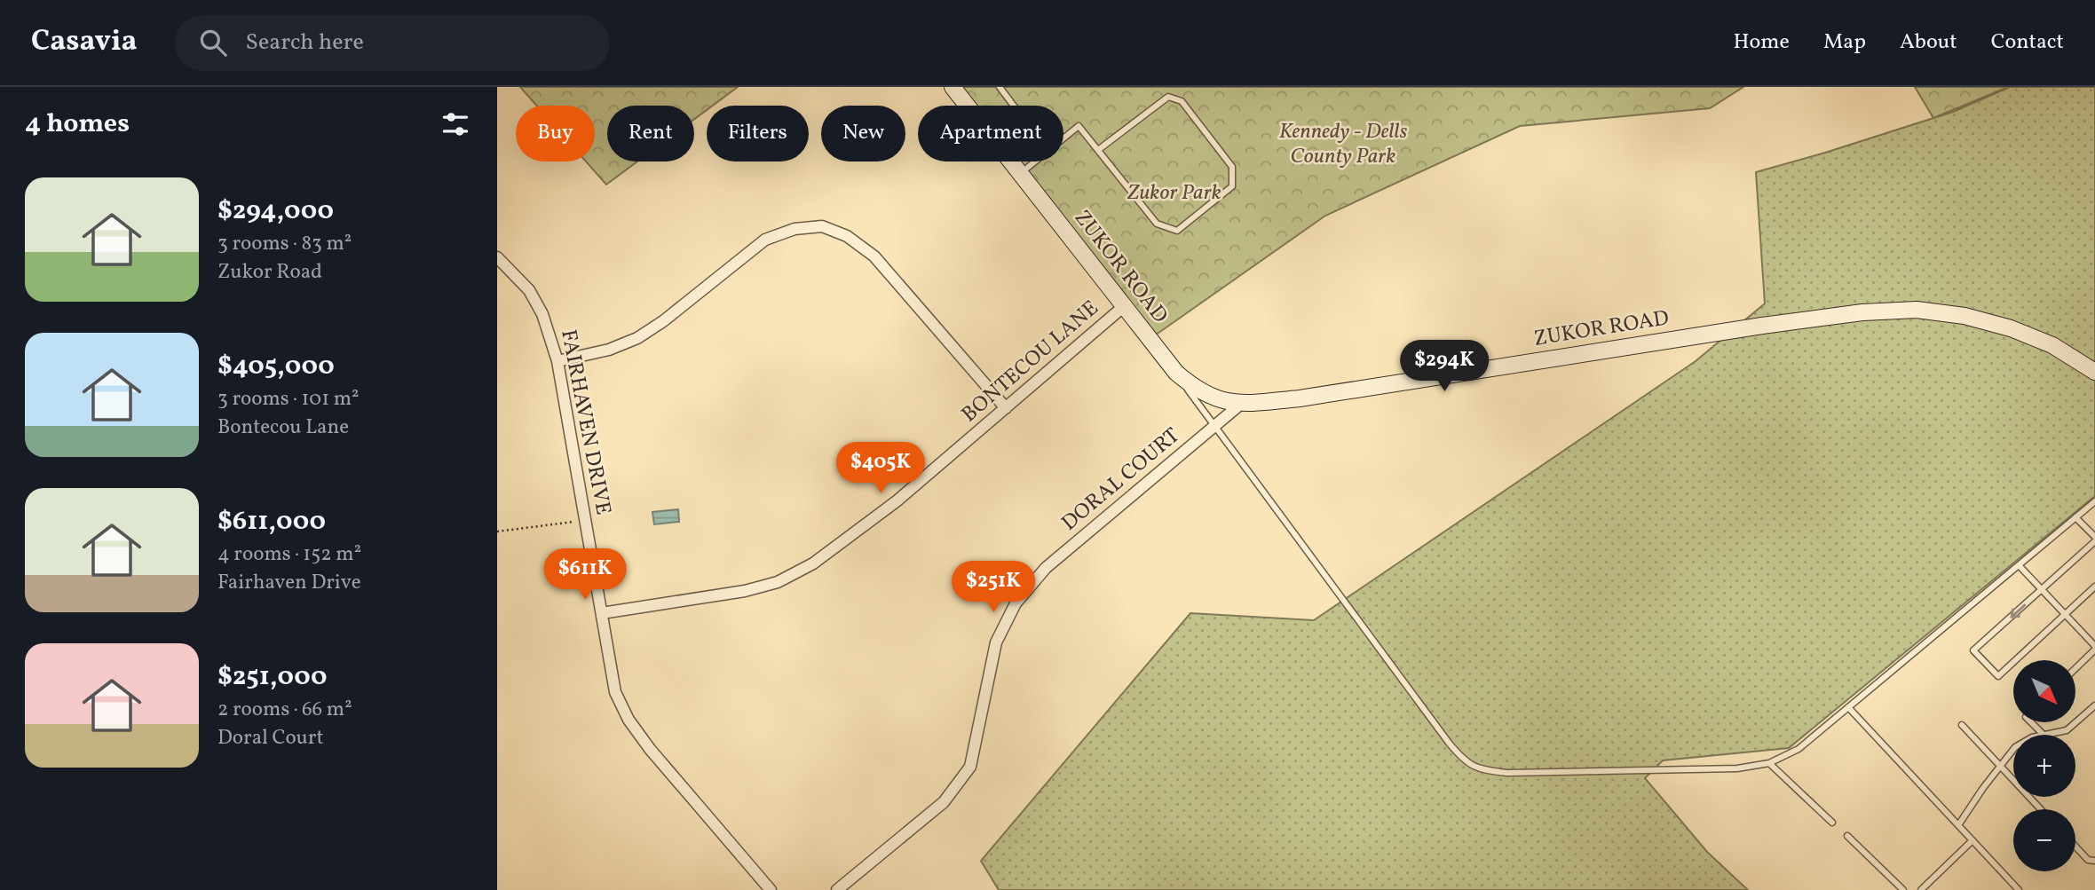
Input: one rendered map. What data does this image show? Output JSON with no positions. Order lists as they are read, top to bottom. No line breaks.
{"streets":{"street":["ZUKOR ROAD","BONTECOU LANE","FAIRHAVEN DRIVE","DORAL COURT"]},"crossings":[["ZUKOR ROAD","BONTECOU LANE"],["ZUKOR ROAD","DORAL COURT"],["BONTECOU LANE","FAIRHAVEN DRIVE"]],"parks":["Kennedy - Dells County Park","Zukor Park"],"north":"bottom right","page":{"header":"Casavia","search":"Search here","nav":["Home","Map","About","Contact"],"heading":"4 homes","chip":["Buy","Rent","Filters","New","Apartment"],"list":[{"name":"$294,000","note":"3 rooms · 83 m² · Zukor Road"},{"name":"$405,000","note":"3 rooms · 101 m² · Bontecou Lane"},{"name":"$611,000","note":"4 rooms · 152 m² · Fairhaven Drive"},{"name":"$251,000","note":"2 rooms · 66 m² · Doral Court"}],"price":["$294K","$405K","$611K","$251K"],"map_buttons":["+","−"]}}
